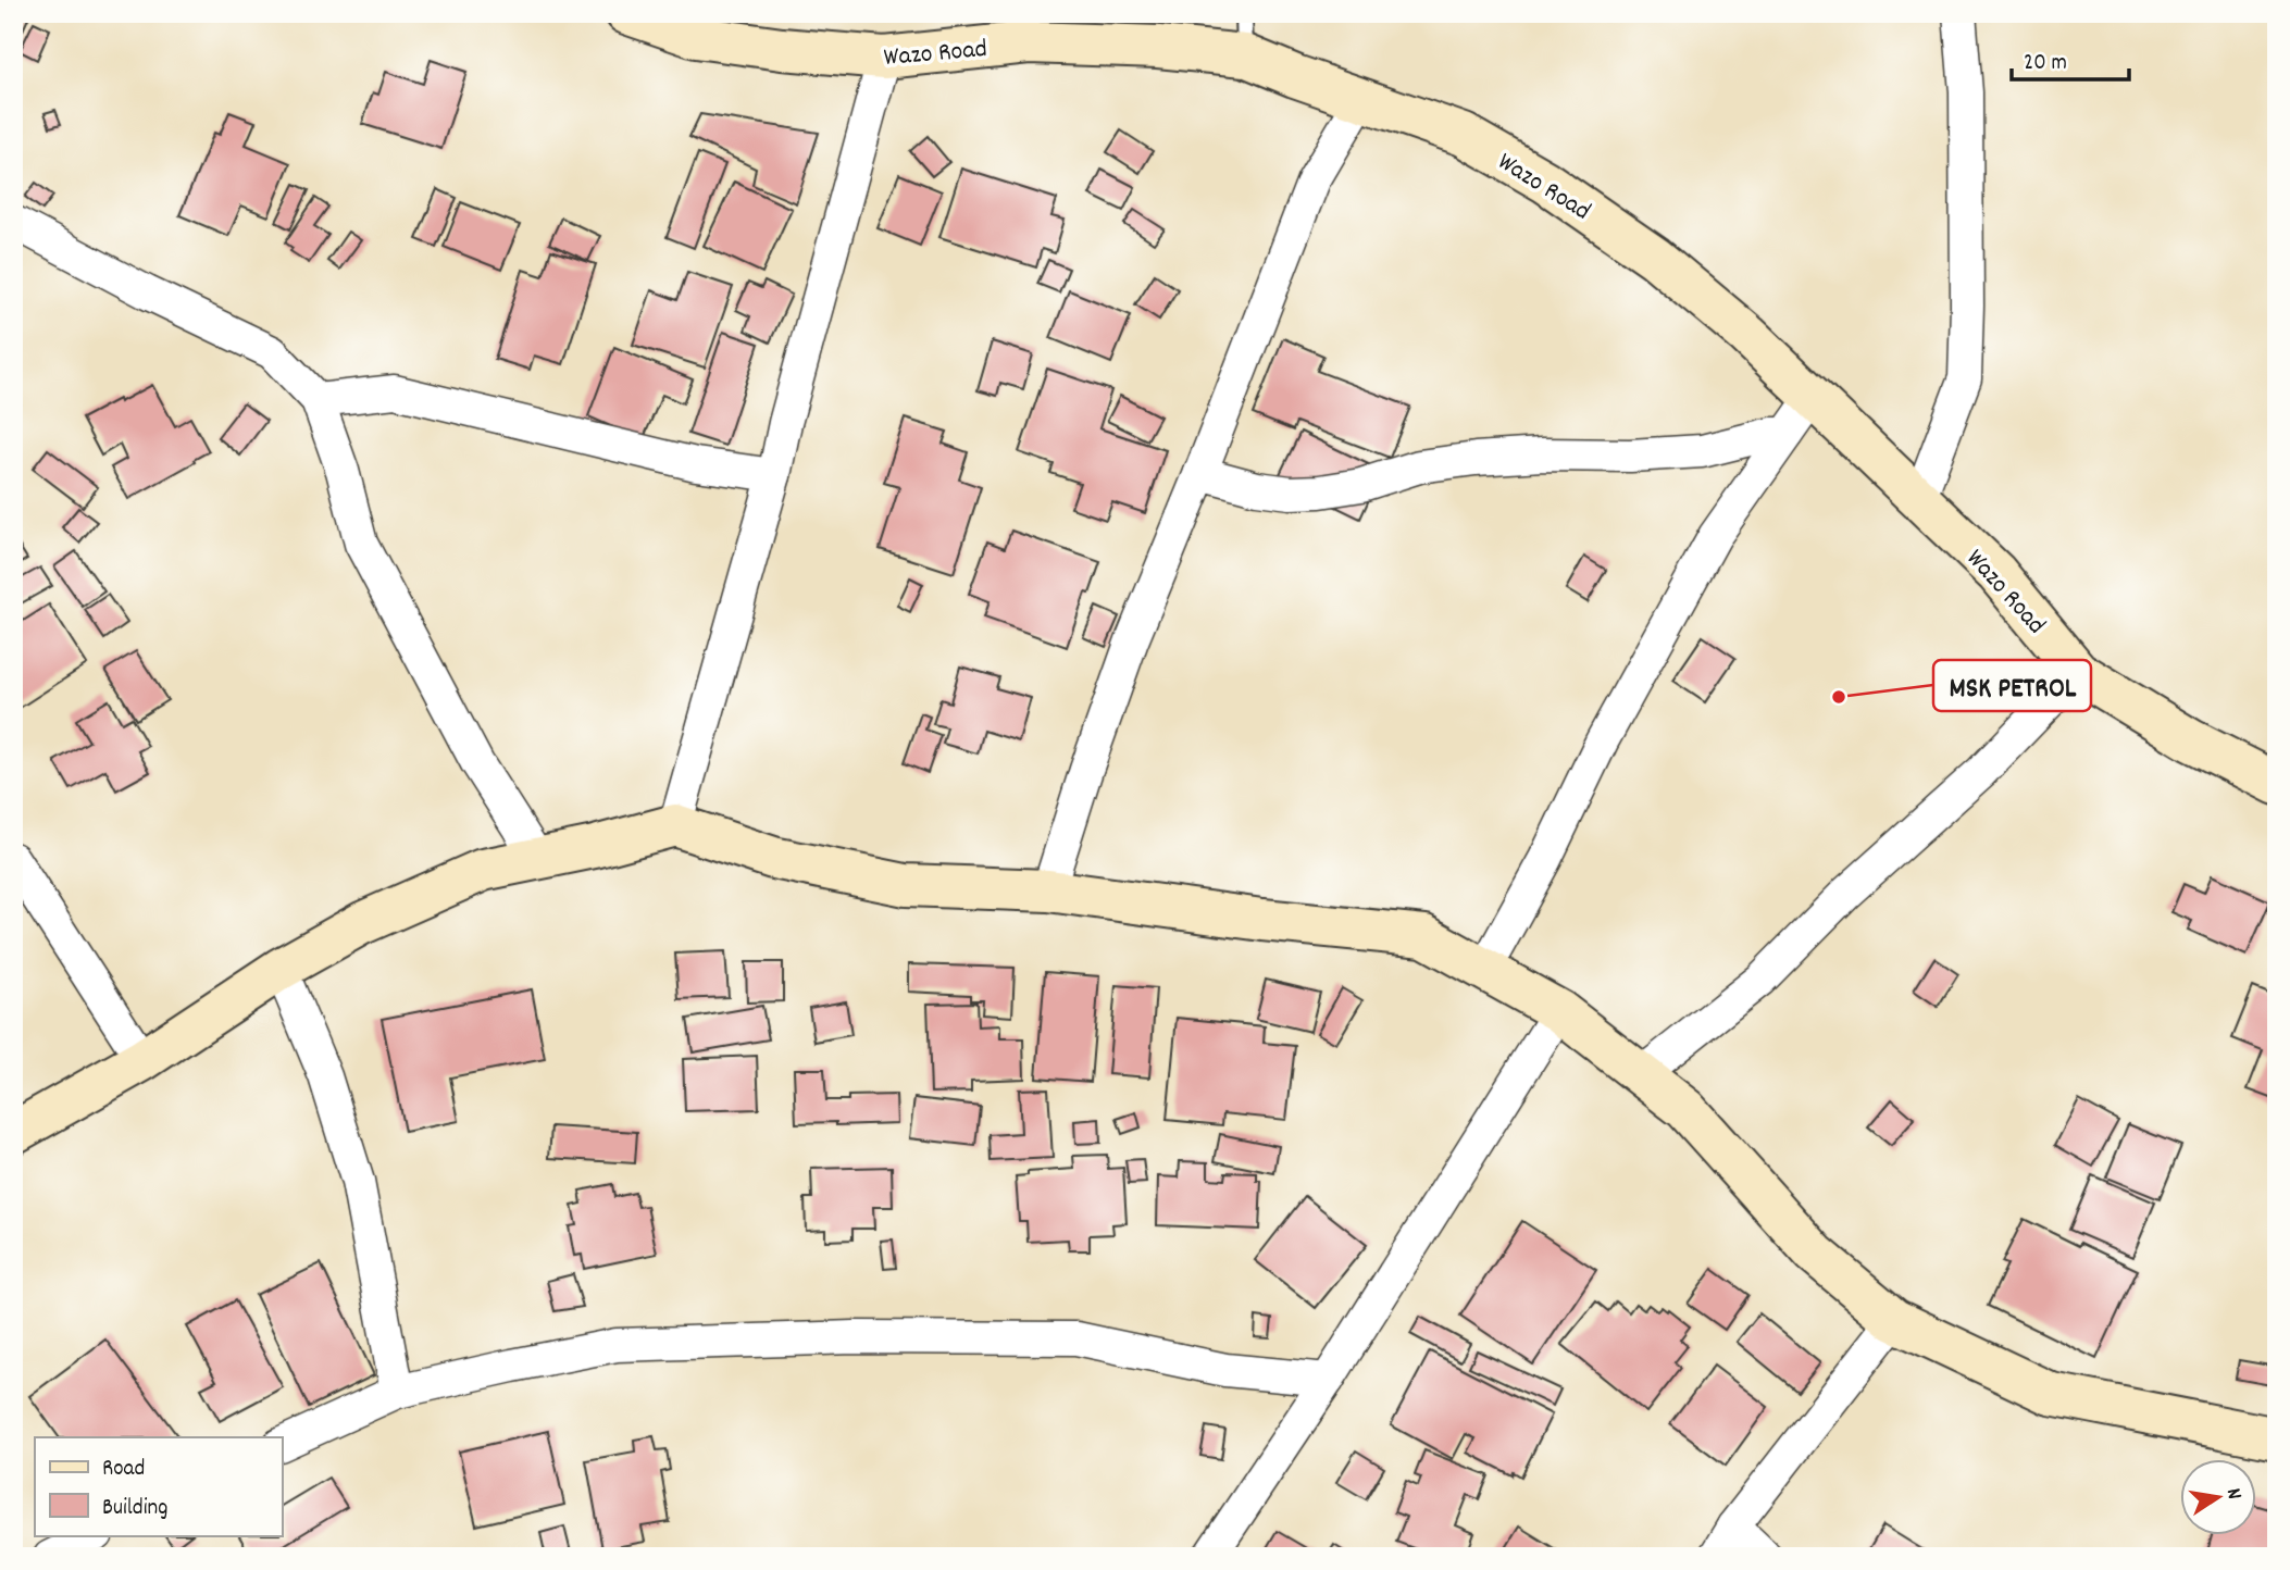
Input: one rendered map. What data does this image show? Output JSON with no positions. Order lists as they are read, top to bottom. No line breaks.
{"streets":{"street":["Wazo Road"]},"places":["MSK PETROL"],"legend":["Road","Building"],"scale_bar":"20 m","north":"right"}
